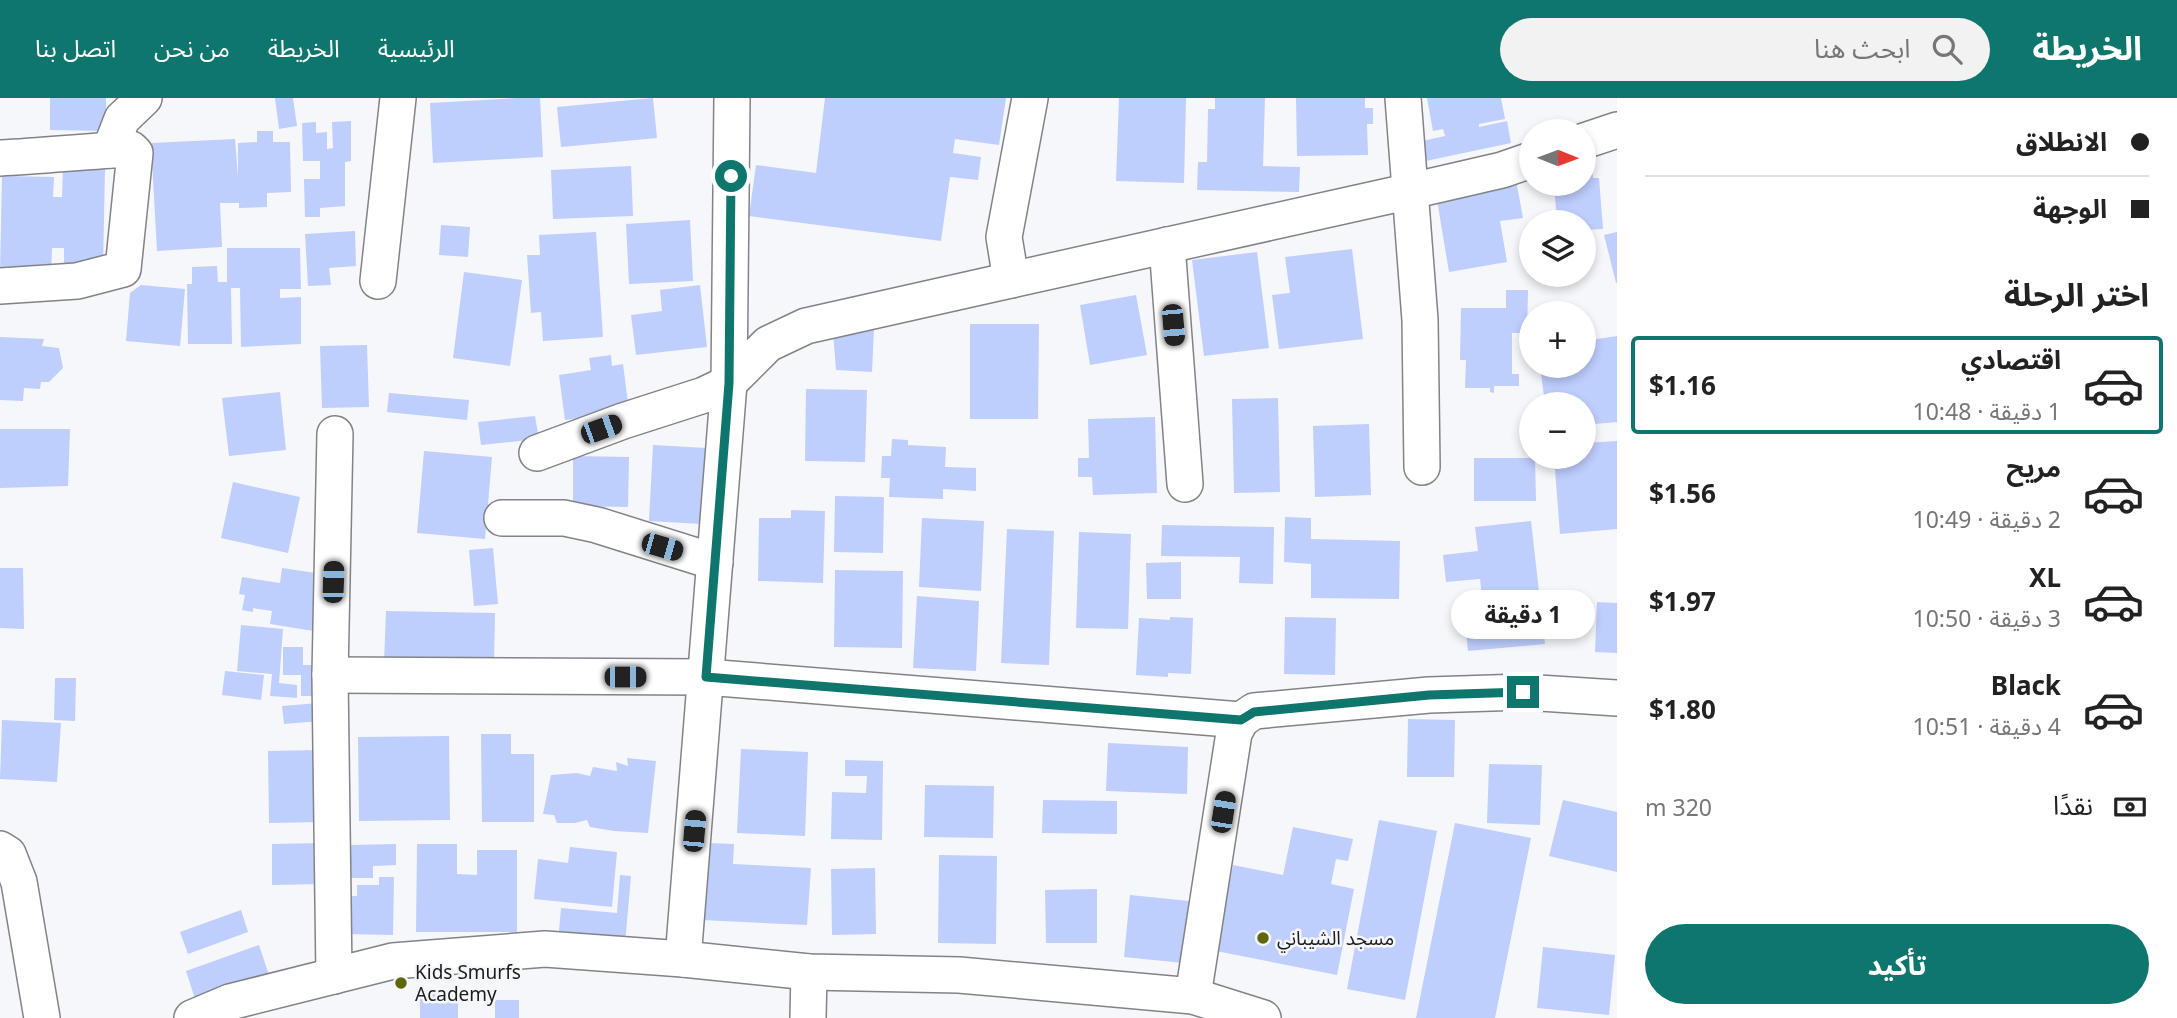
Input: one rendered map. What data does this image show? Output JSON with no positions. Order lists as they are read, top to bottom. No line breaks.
{"places":["مسجد الشيباني","Kids Smurfs Academy"],"north":"right","page":{"header":"الخريطة","search":"ابحث هنا","nav":["الرئيسية","الخريطة","من نحن","اتصل بنا"],"banner":["الانطلاق","الوجهة"],"map_buttons":["+","−"],"heading":"اختر الرحلة","list":[{"name":"اقتصادي","note":"1 دقيقة · 10:48","value":"$1.16"},{"name":"مريح","note":"2 دقيقة · 10:49","value":"$1.56"},{"name":"XL","note":"3 دقيقة · 10:50","value":"$1.97"},{"name":"Black","note":"4 دقيقة · 10:51","value":"$1.80"}],"bubble":"1 دقيقة","pay":["نقدًا","320 m"],"buttons":"تأكيد"}}
